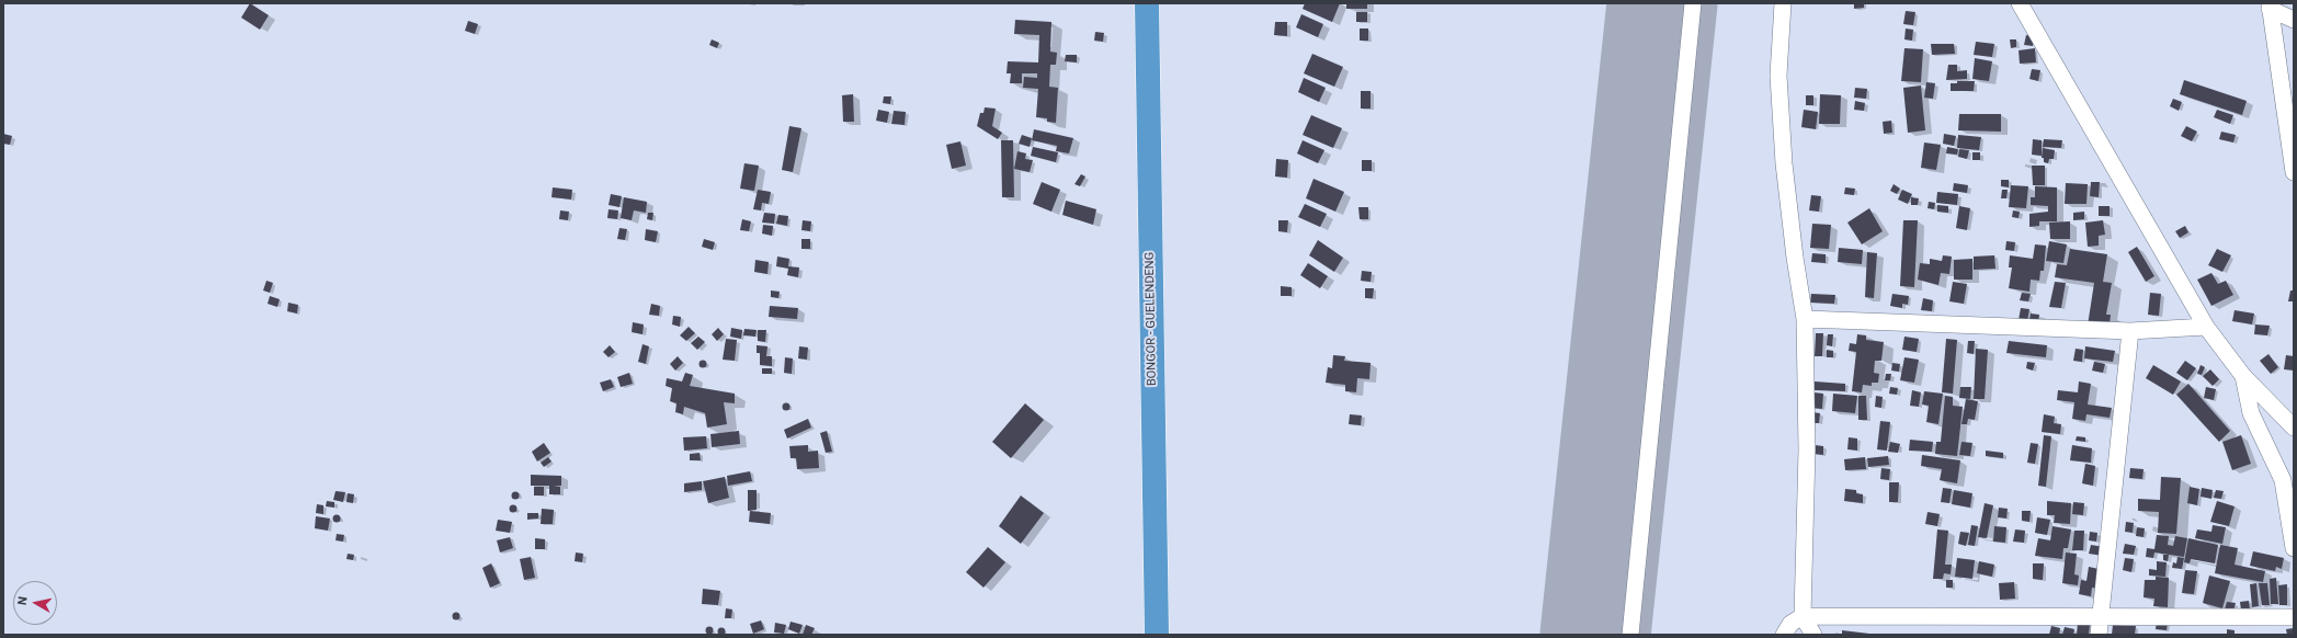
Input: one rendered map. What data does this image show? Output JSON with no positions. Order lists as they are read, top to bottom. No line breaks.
{"streets":{"highway":["BONGOR - GUELENDENG"]},"north":"left"}
